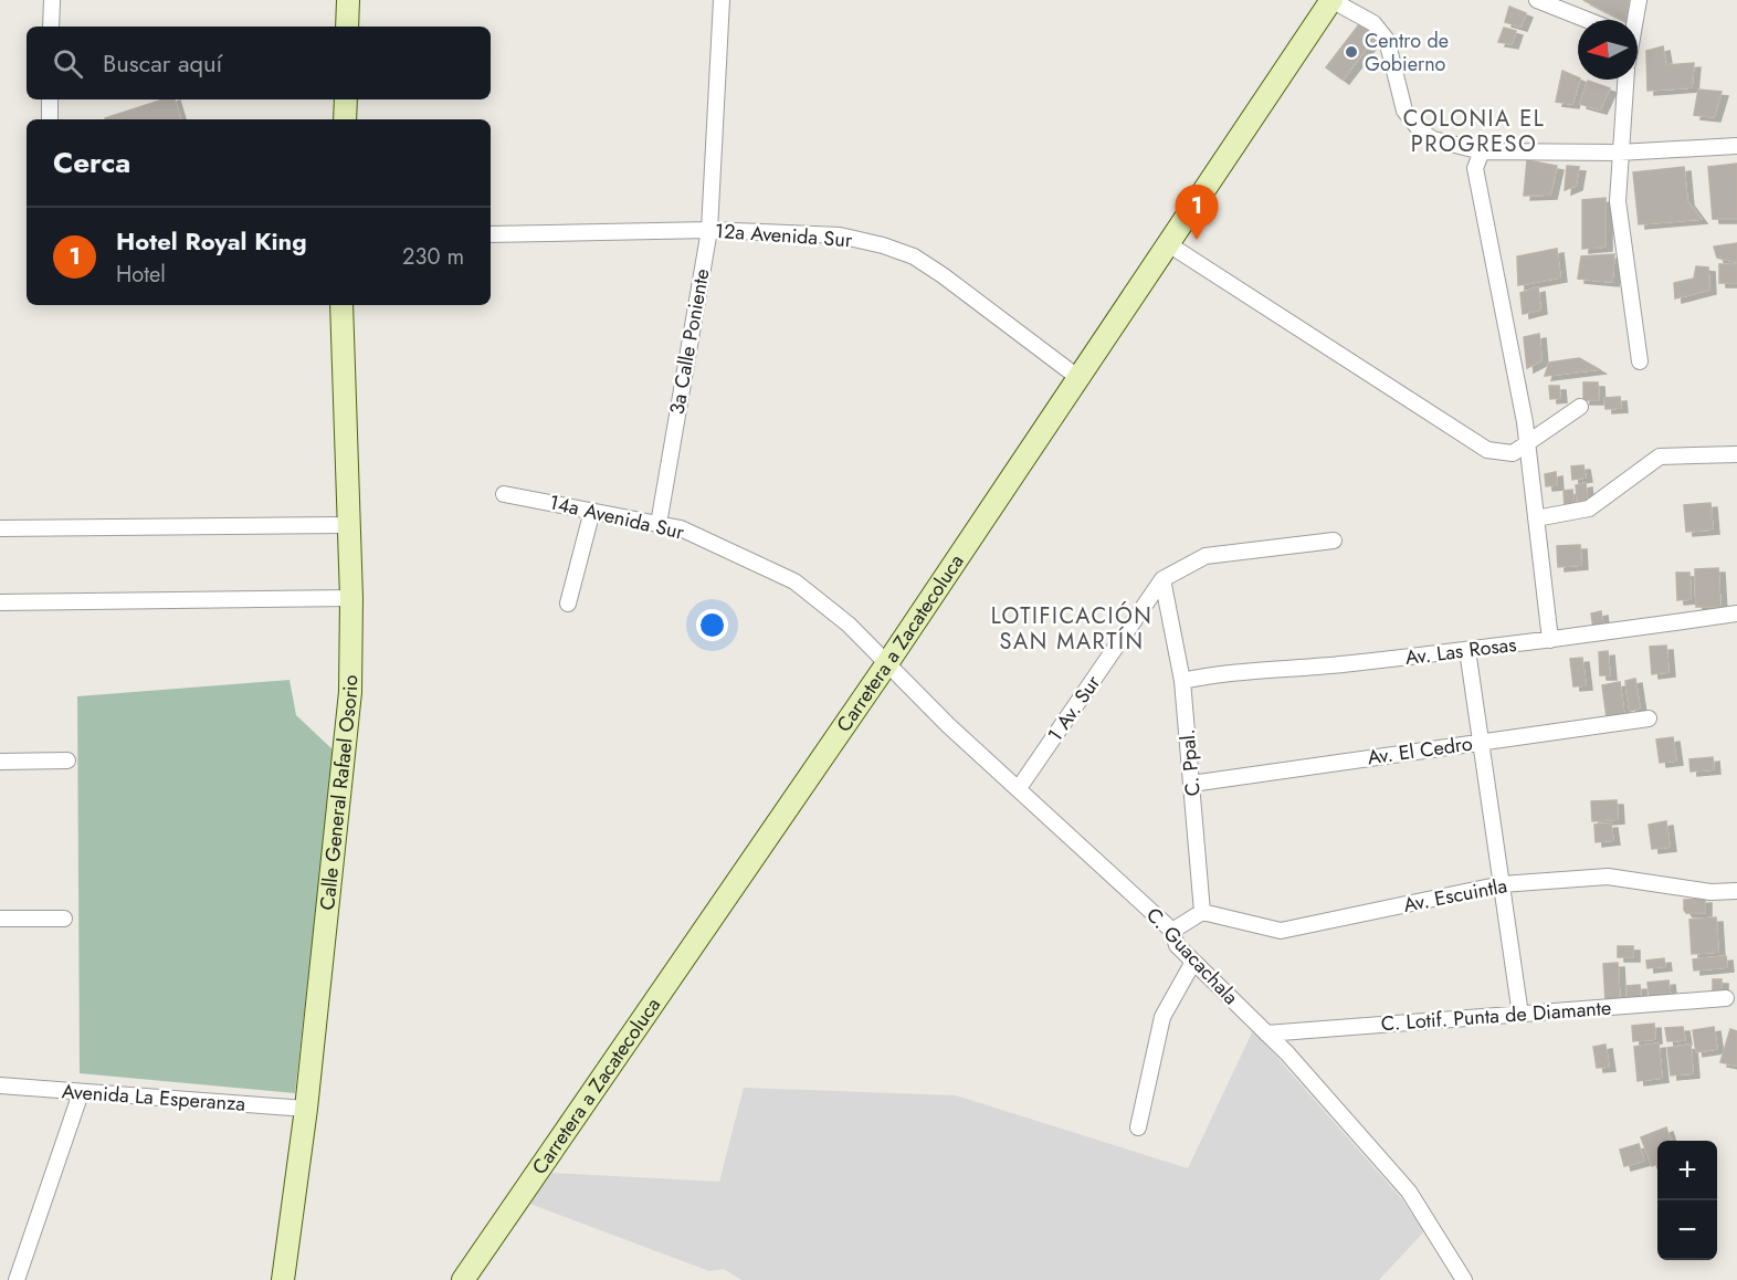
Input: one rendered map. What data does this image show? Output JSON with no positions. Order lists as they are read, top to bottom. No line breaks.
{"streets":{"main road":["Carretera a Zacatecoluca","Calle General Rafael Osorio"],"street":["12a Avenida Sur","3a Calle Poniente","14a Avenida Sur","Av. Las Rosas","1 Av. Sur","Av. El Cedro","C. Ppal.","Av. Escuintla","C. Guacachala","C. Lotif. Punta de Diamante","Avenida La Esperanza"]},"crossings":[["12a Avenida Sur","3a Calle Poniente"],["12a Avenida Sur","Carretera a Zacatecoluca"],["3a Calle Poniente","14a Avenida Sur"],["14a Avenida Sur","Carretera a Zacatecoluca"],["14a Avenida Sur","C. Guacachala"],["Carretera a Zacatecoluca","C. Guacachala"],["Av. Las Rosas","C. Ppal."],["1 Av. Sur","C. Ppal."],["1 Av. Sur","C. Guacachala"],["Av. El Cedro","C. Ppal."],["C. Ppal.","Av. Escuintla"],["Calle General Rafael Osorio","Avenida La Esperanza"],["C. Guacachala","C. Lotif. Punta de Diamante"]],"districts":["COLONIA EL PROGRESO","LOTIFICACIÓN SAN MARTÍN"],"places":["Centro de Gobierno"],"north":"left","page":{"search":"Buscar aquí","heading":"Cerca","pins":"1","list":[{"mark":"1","name":"Hotel Royal King","note":"Hotel","value":"230 m"}],"map_buttons":["+","−"]}}
